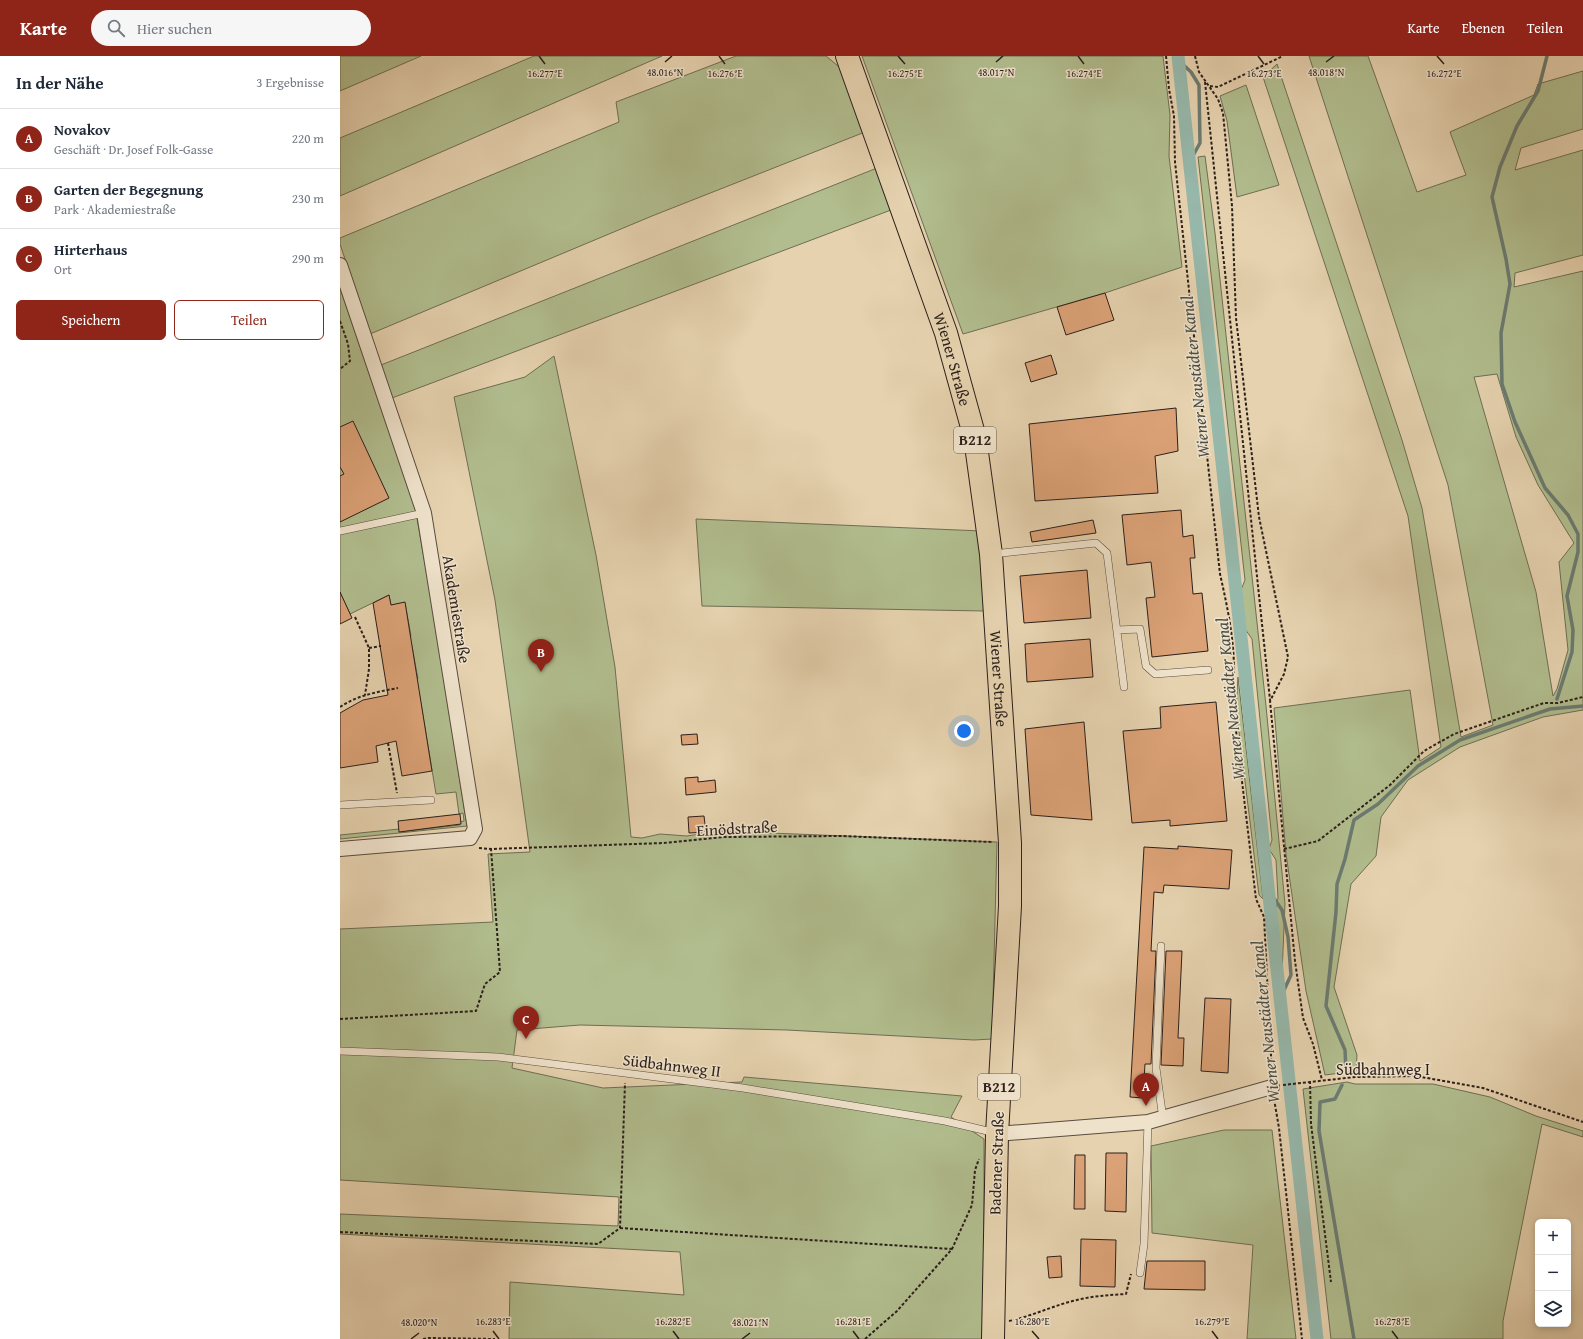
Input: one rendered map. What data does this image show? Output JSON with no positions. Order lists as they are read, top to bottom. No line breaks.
{"streets":{"main road":["Wiener Straße","B212","Badener Straße"],"street":["Akademiestraße"],"lane":["Südbahnweg II"],"path":["Einödstraße","Südbahnweg I"]},"crossings":[["Wiener Straße","Einödstraße"],["Wiener Straße","Badener Straße"],["Akademiestraße","Einödstraße"],["Einödstraße","Badener Straße"],["Südbahnweg II","Badener Straße"]],"water":["Wiener Neustädter Kanal"],"page":{"header":"Karte","search":"Hier suchen","nav":["Karte","Ebenen","Teilen"],"heading":["In der Nähe","3 Ergebnisse"],"list":[{"mark":"A","name":"Novakov","note":"Geschäft · Dr. Josef Folk-Gasse","value":"220 m"},{"mark":"B","name":"Garten der Begegnung","note":"Park · Akademiestraße","value":"230 m"},{"mark":"C","name":"Hirterhaus","note":"Ort","value":"290 m"}],"buttons":["Speichern","Teilen"],"pins":["B","C","A"],"map_buttons":["+","−"]},"coordinates":["48.016°N","48.017°N","48.018°N","16.277°E","16.275°E","16.274°E","16.276°E","16.273°E","16.272°E","16.283°E","16.282°E","16.281°E","16.280°E","16.279°E","16.278°E","48.020°N","48.021°N"]}
